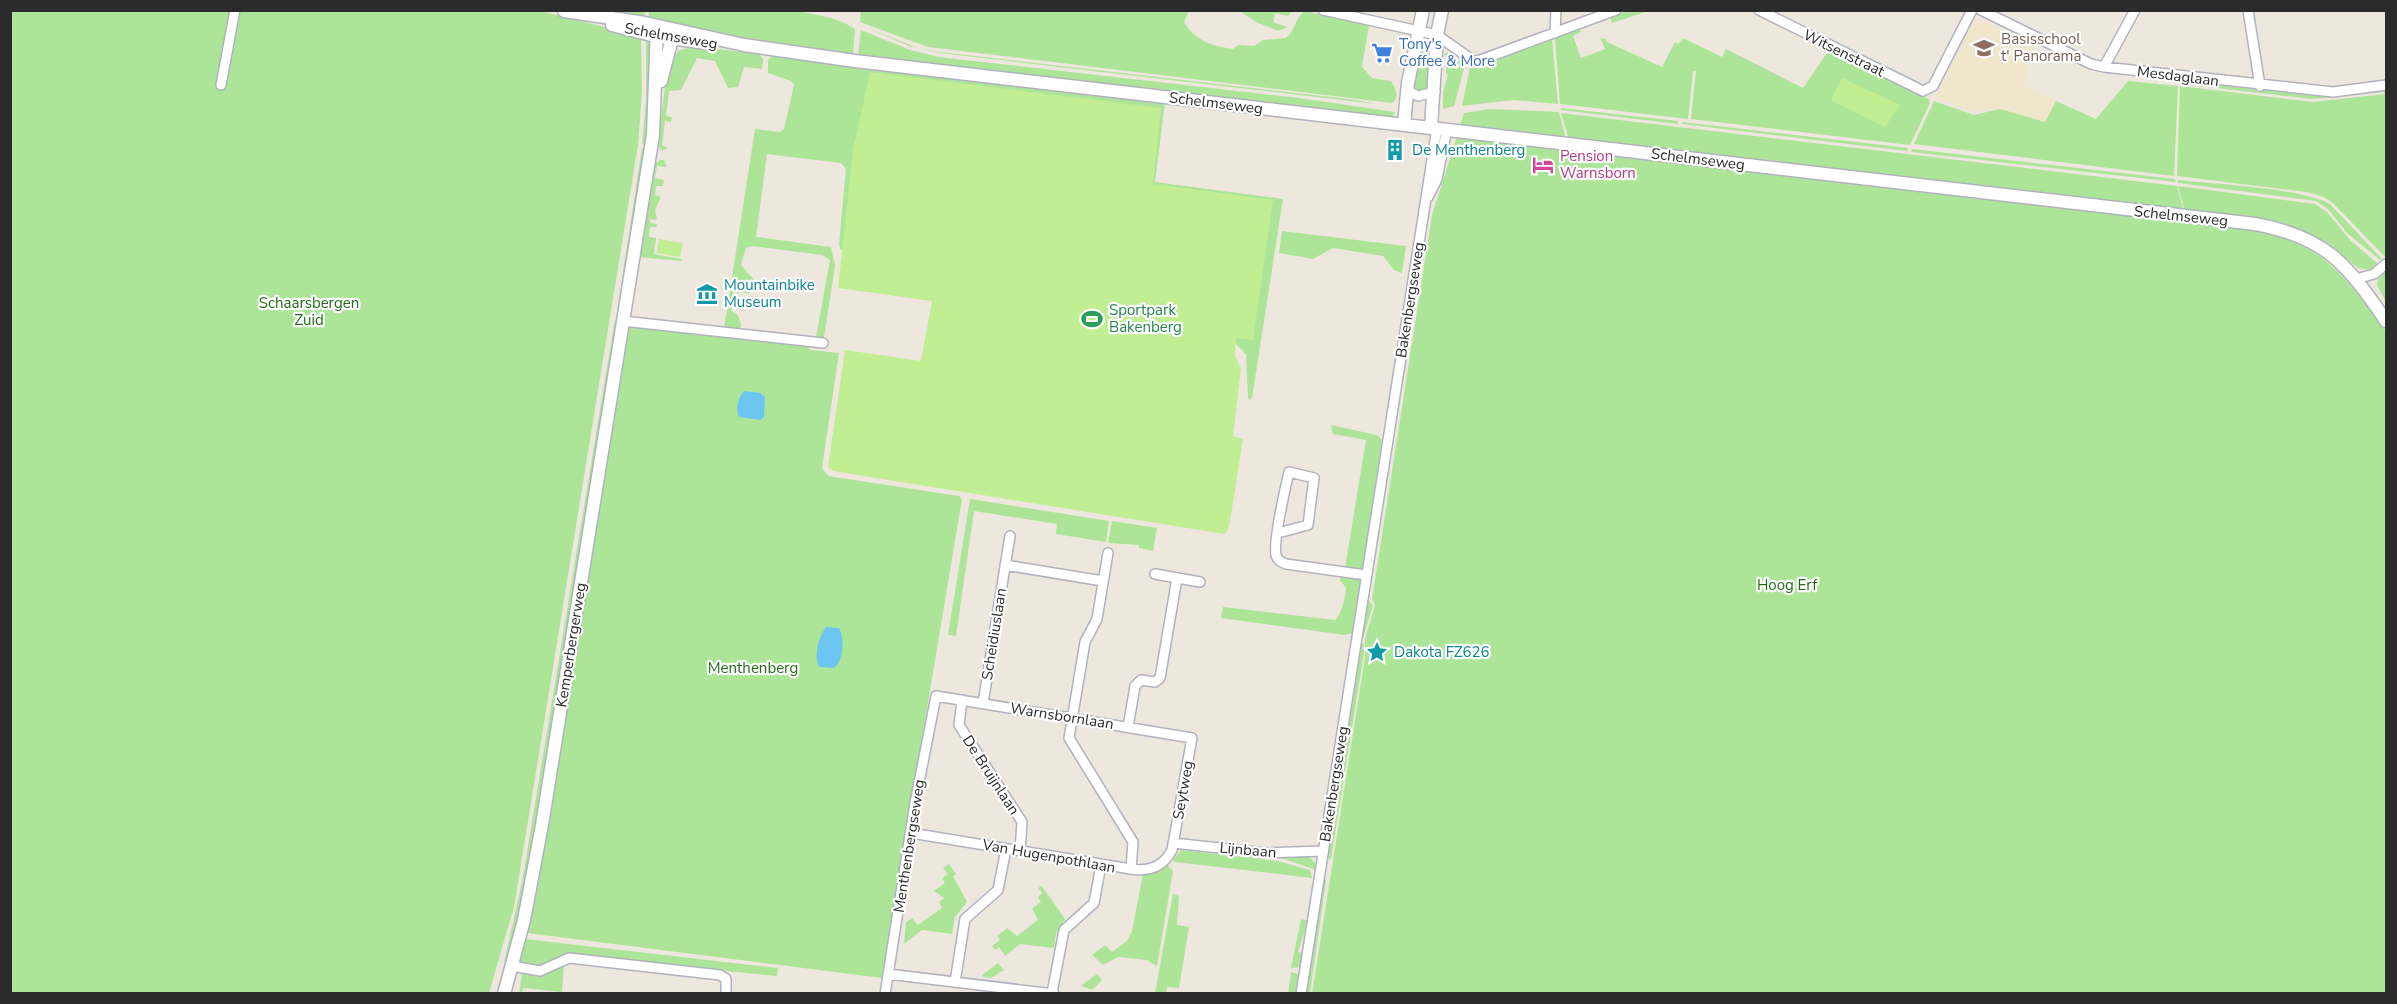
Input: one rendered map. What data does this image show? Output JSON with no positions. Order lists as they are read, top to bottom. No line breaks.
{"streets":{"main road":["Schelmseweg","Bakenbergseweg","Kemperbergerweg"],"street":["Witsenstraat","Mesdaglaan","Scheidiuslaan","Warnsbornlaan","De Bruijnlaan","Seytweg","Menthenbergseweg","Lijnbaan","Van Hugenpothlaan"]},"crossings":[["Schelmseweg","Bakenbergseweg"],["Schelmseweg","Kemperbergerweg"],["Bakenbergseweg","Lijnbaan"],["Scheidiuslaan","Warnsbornlaan"],["Warnsbornlaan","De Bruijnlaan"],["Warnsbornlaan","Seytweg"],["Warnsbornlaan","Menthenbergseweg"],["De Bruijnlaan","Van Hugenpothlaan"],["Seytweg","Lijnbaan"],["Seytweg","Van Hugenpothlaan"],["Menthenbergseweg","Van Hugenpothlaan"],["Lijnbaan","Van Hugenpothlaan"]],"parks":["Schaarsbergen Zuid","Hoog Erf","Menthenberg"],"places":{"school or university":["Basisschool t' Panorama"],"supermarket":["Tony's Coffee & More"],"building":["De Menthenberg"],"hotel":["Pension Warnsborn"],"museum":["Mountainbike Museum"],"sports":["Sportpark Bakenberg"],"place":["Dakota FZ626"]}}
